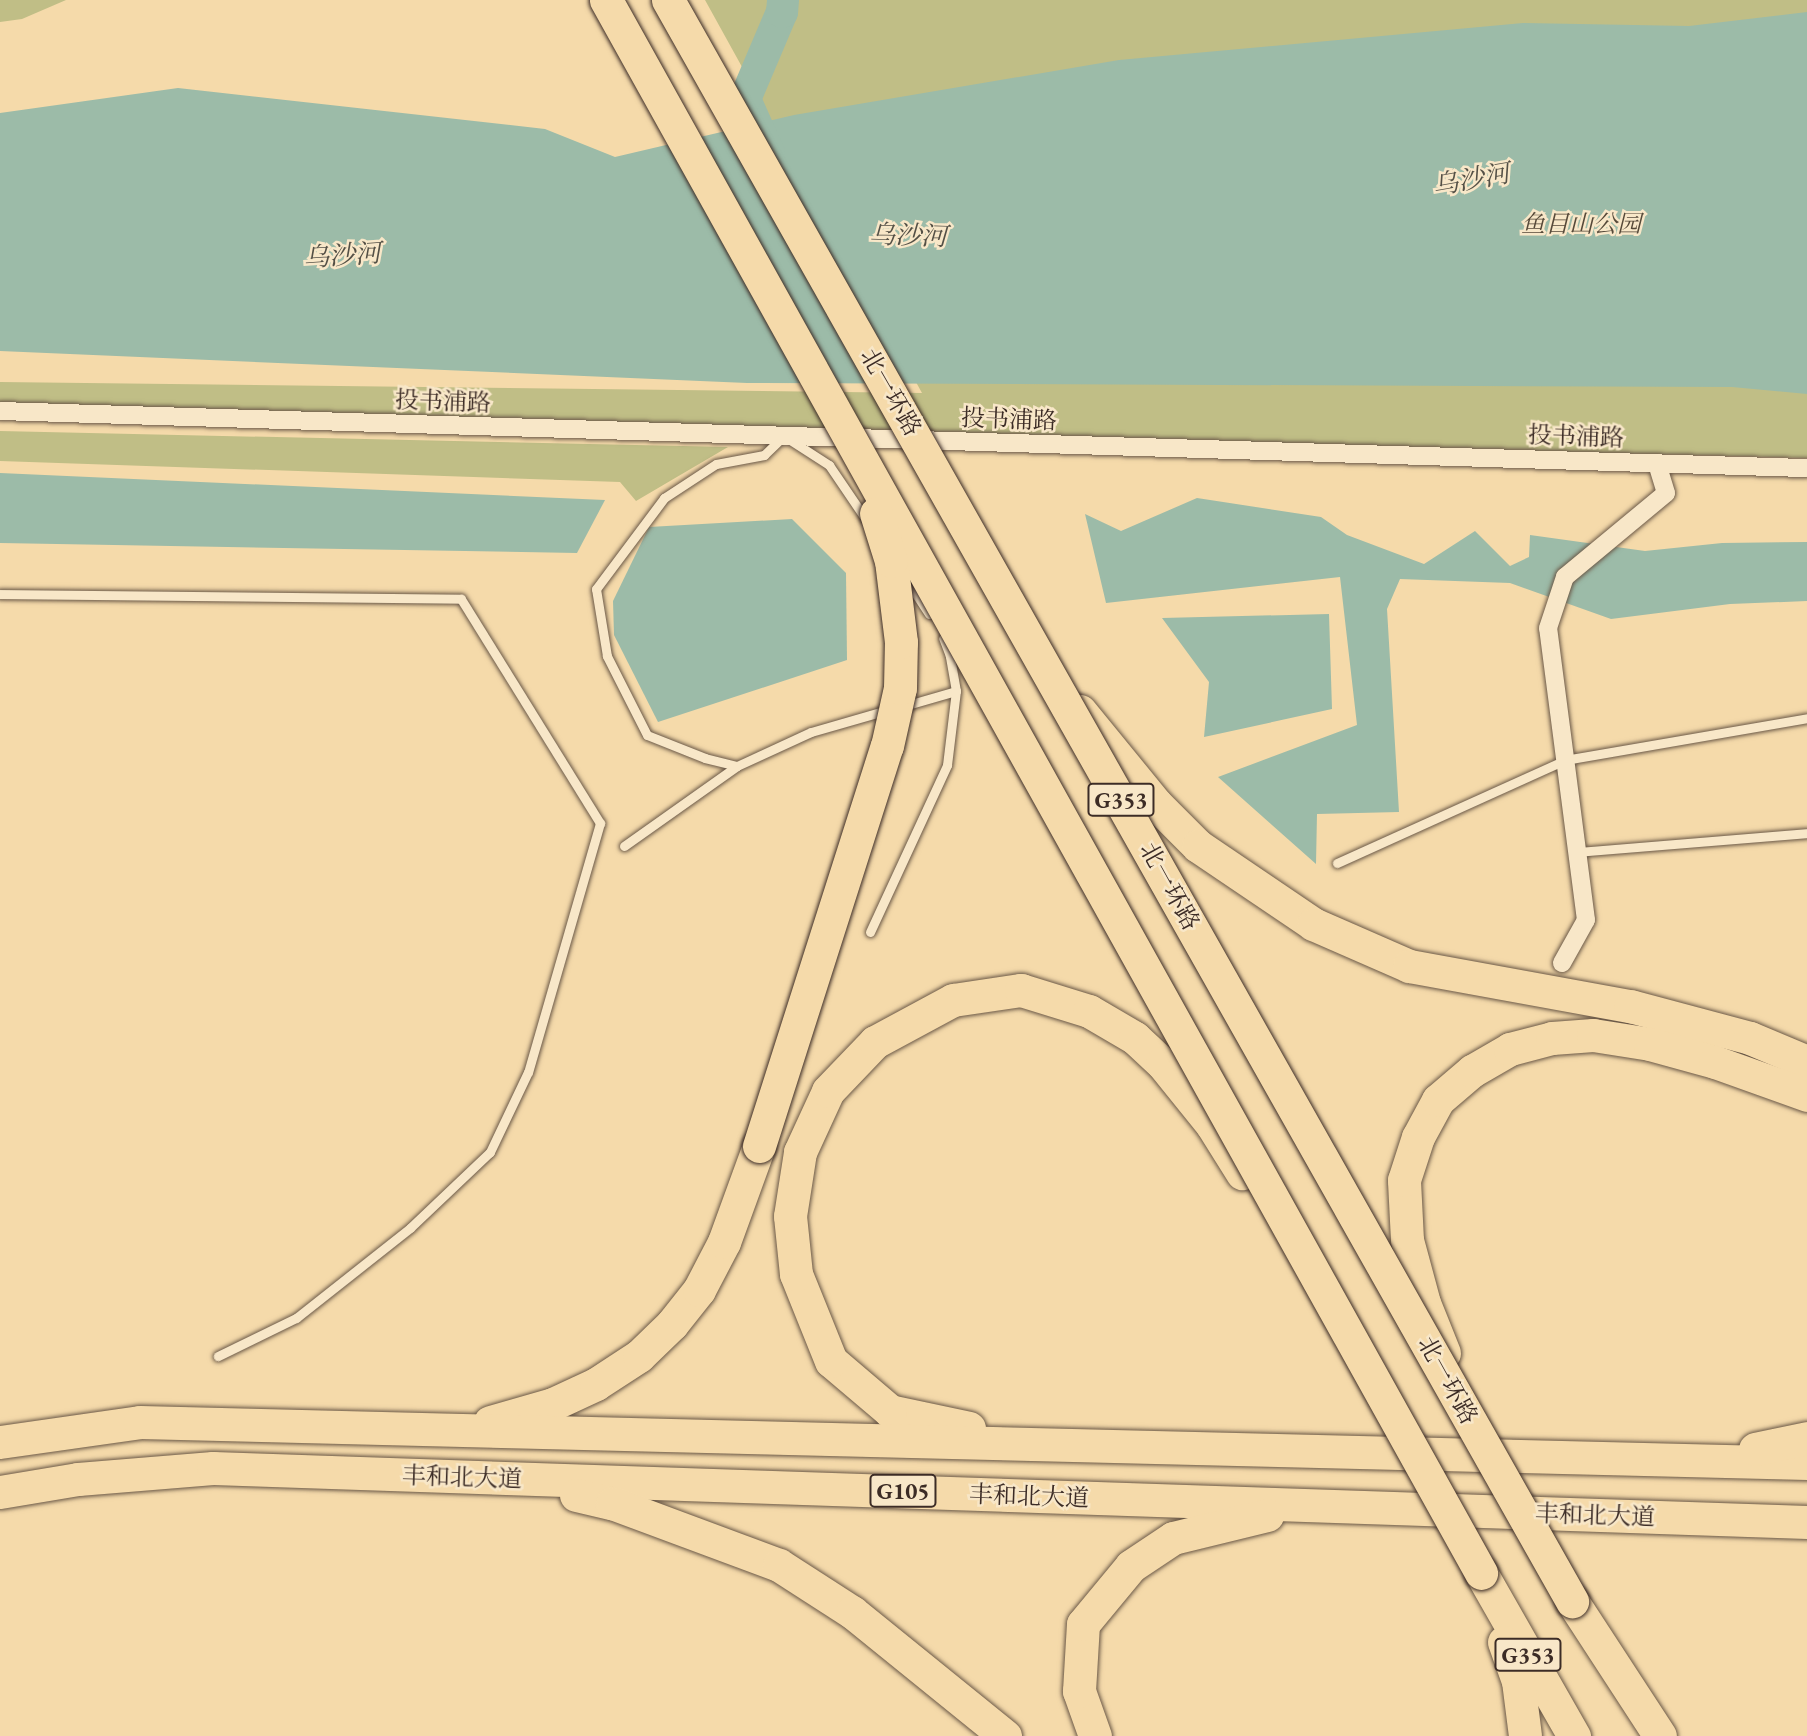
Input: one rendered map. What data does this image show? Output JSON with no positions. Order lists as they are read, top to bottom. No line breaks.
{"streets":{"highway":["北一环路","G353","丰和北大道","G105"],"street":["投书浦路"]},"water":["乌沙河"],"parks":["鱼目山公园"]}
